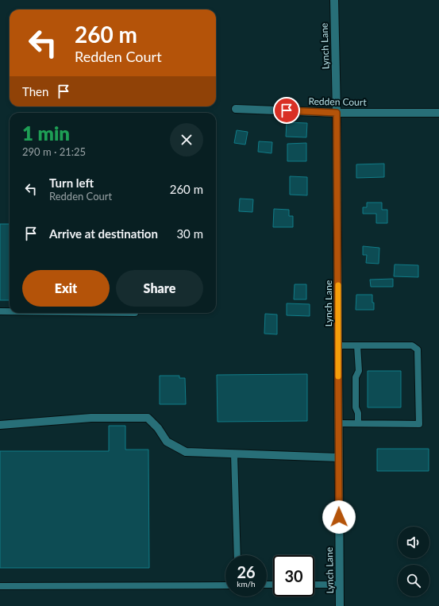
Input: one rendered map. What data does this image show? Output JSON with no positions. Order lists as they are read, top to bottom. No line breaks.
{"streets":{"street":["Lynch Lane","Redden Court"]},"crossings":[["Lynch Lane","Redden Court"]],"page":{"turn":["260 m","Redden Court"],"then":"Then","heading":["1 min","290 m · 21:25"],"list":[{"name":"Turn left","note":"Redden Court","value":"260 m"},{"name":"Arrive at destination","value":"30 m"}],"buttons":["Exit","Share"],"speed":"26 km/h","limit":"30"}}
